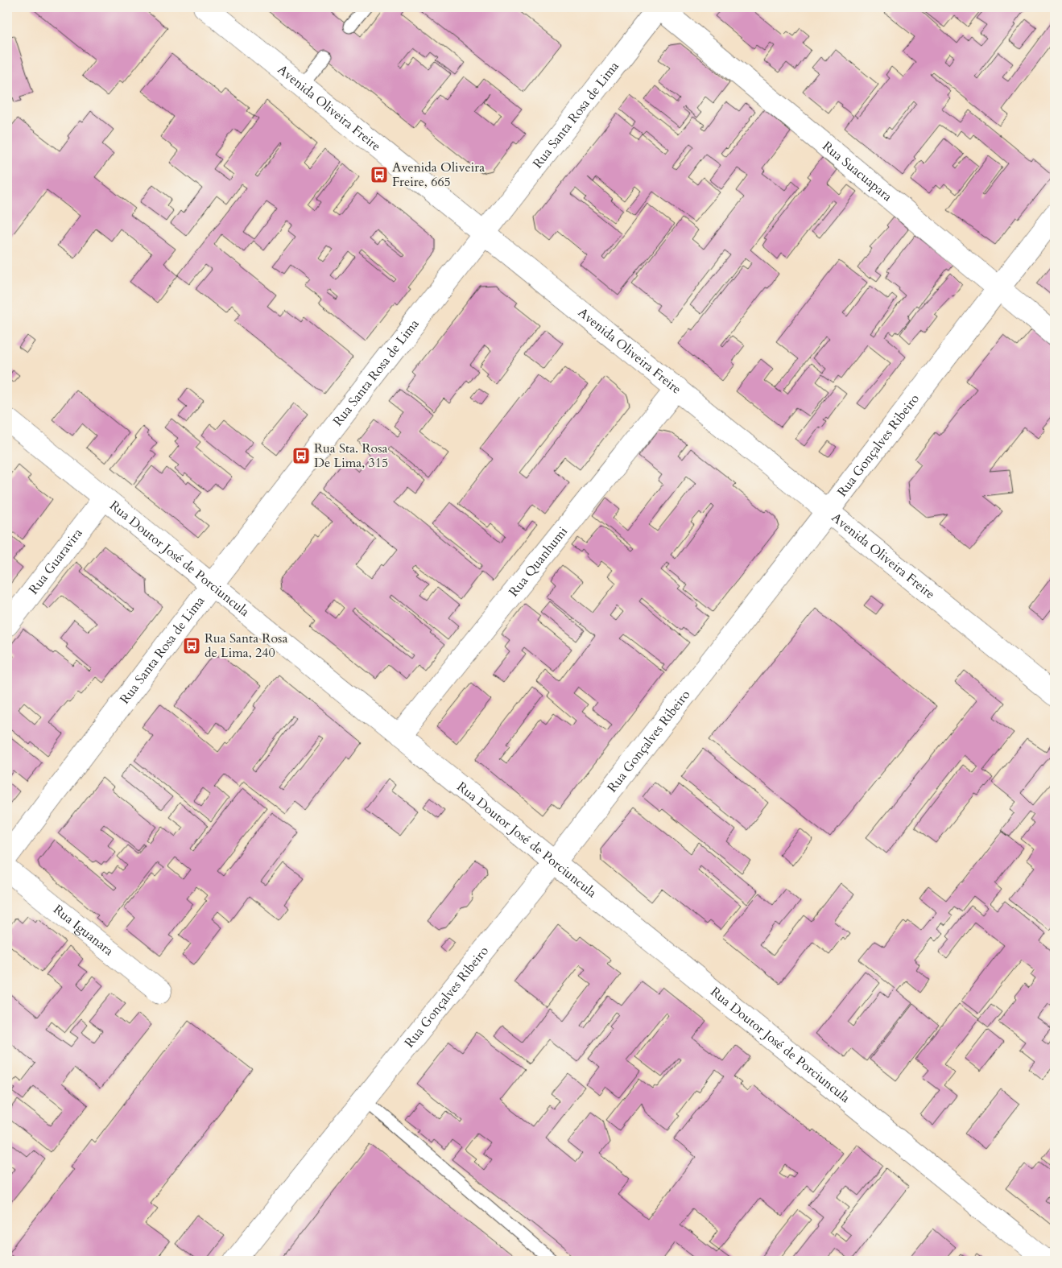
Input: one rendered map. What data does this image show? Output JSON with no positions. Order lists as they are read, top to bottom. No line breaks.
{"streets":{"street":["Avenida Oliveira Freire","Rua Santa Rosa de Lima","Rua Suacuapara","Rua Gonçalves Ribeiro","Rua Doutor José de Porciuncula","Rua Guaravira","Rua Quanhumi","Rua Iguanara"]},"crossings":[["Avenida Oliveira Freire","Rua Santa Rosa de Lima"],["Avenida Oliveira Freire","Rua Gonçalves Ribeiro"],["Avenida Oliveira Freire","Rua Quanhumi"],["Rua Santa Rosa de Lima","Rua Suacuapara"],["Rua Santa Rosa de Lima","Rua Doutor José de Porciuncula"],["Rua Suacuapara","Rua Gonçalves Ribeiro"],["Rua Gonçalves Ribeiro","Rua Doutor José de Porciuncula"],["Rua Doutor José de Porciuncula","Rua Guaravira"],["Rua Doutor José de Porciuncula","Rua Quanhumi"]],"places":{"bus stop":["Avenida Oliveira Freire, 665","Rua Sta. Rosa De Lima, 315","Rua Santa Rosa de Lima, 240"]}}
